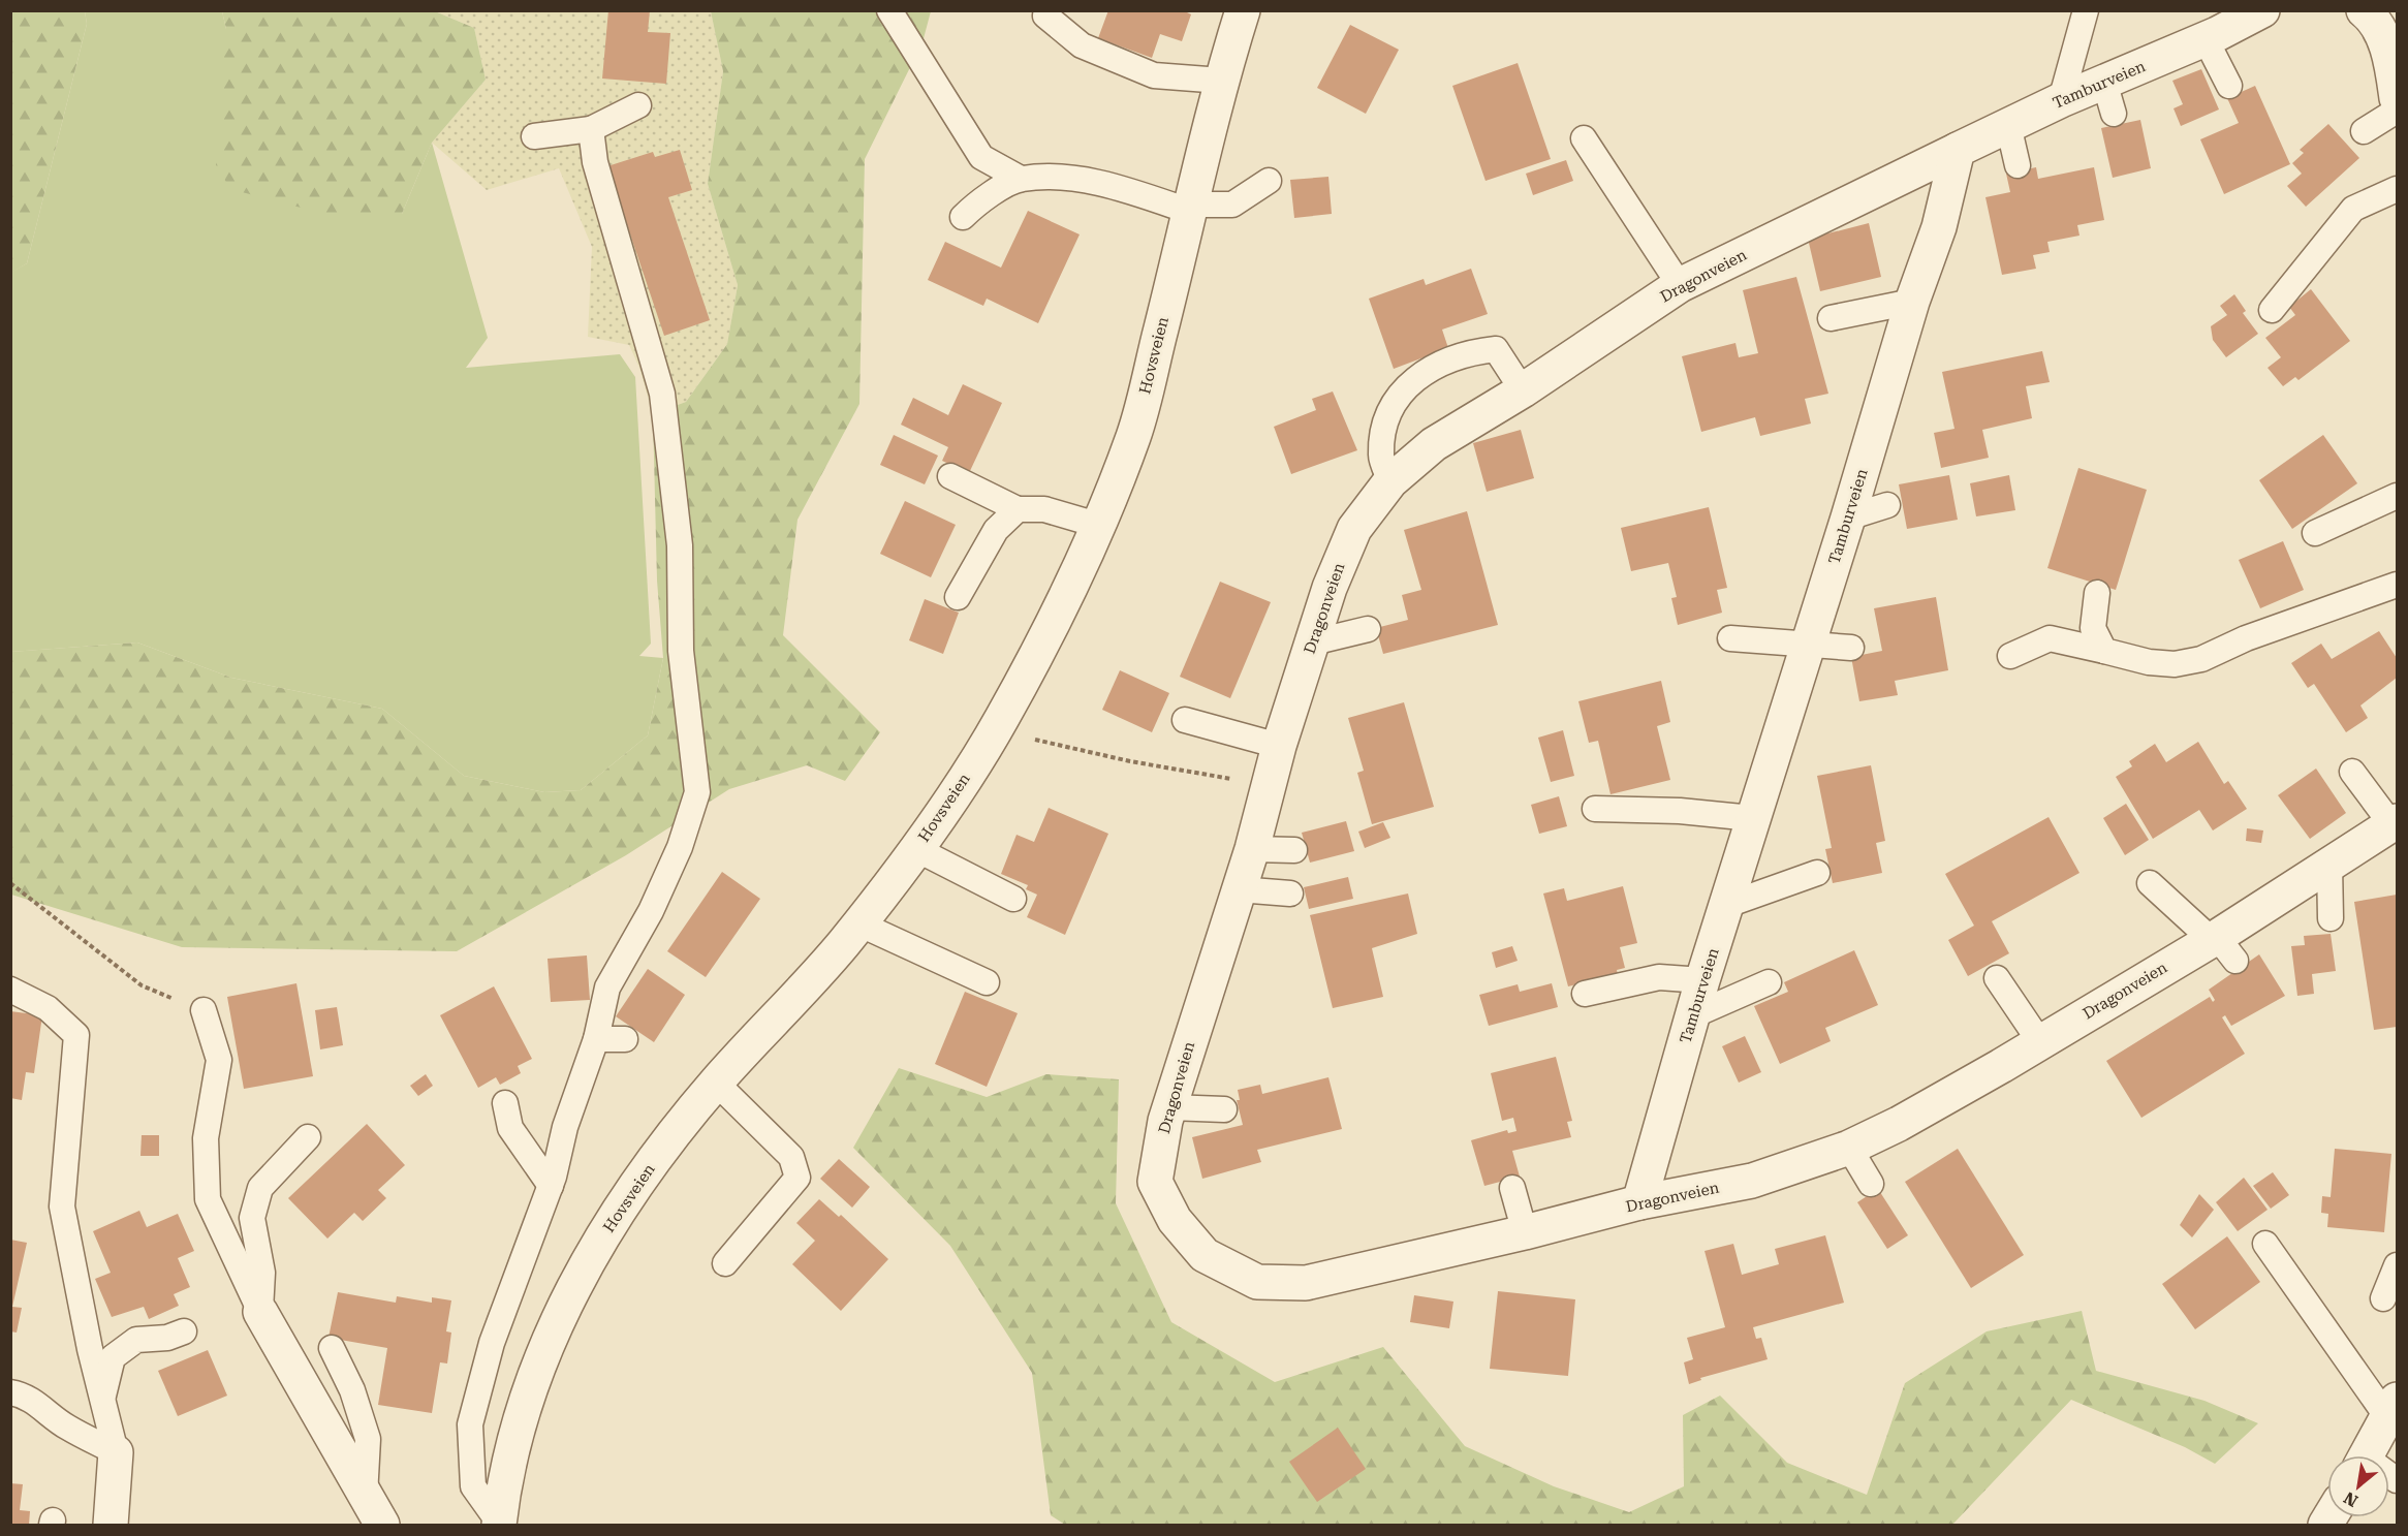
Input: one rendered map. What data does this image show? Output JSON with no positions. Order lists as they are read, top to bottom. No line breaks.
{"streets":{"street":["Tamburveien","Dragonveien","Hovsveien"]},"crossings":[["Tamburveien","Dragonveien"]],"north":"bottom left"}
